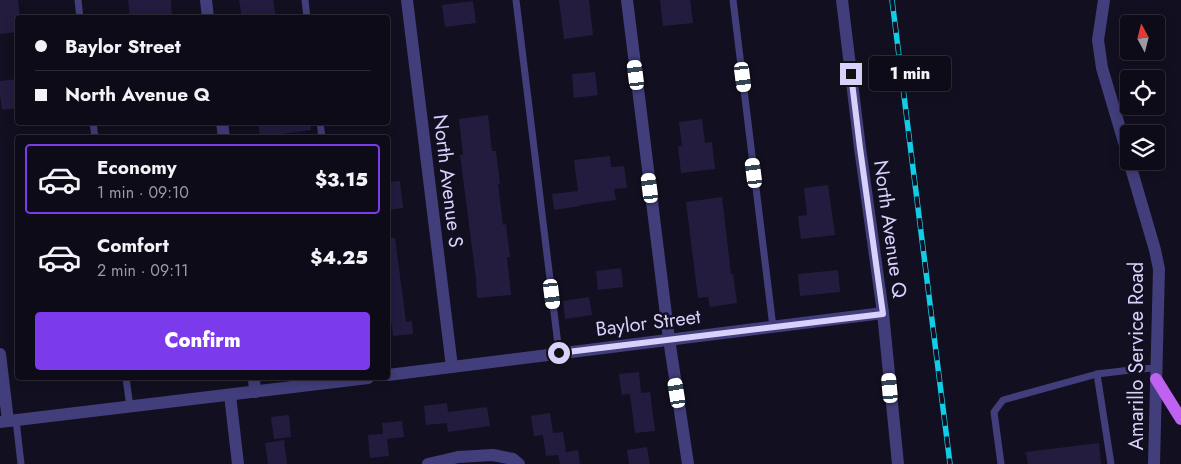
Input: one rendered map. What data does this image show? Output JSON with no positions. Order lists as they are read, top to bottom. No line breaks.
{"streets":{"street":["North Avenue S","North Avenue Q","Baylor Street","Amarillo Service Road"]},"crossings":[["North Avenue S","Baylor Street"],["North Avenue Q","Baylor Street"]],"north":"top","page":{"banner":["Baylor Street","North Avenue Q"],"bubble":"1 min","list":[{"name":"Economy","note":"1 min · 09:10","value":"$3.15"},{"name":"Comfort","note":"2 min · 09:11","value":"$4.25"}],"buttons":"Confirm"}}
